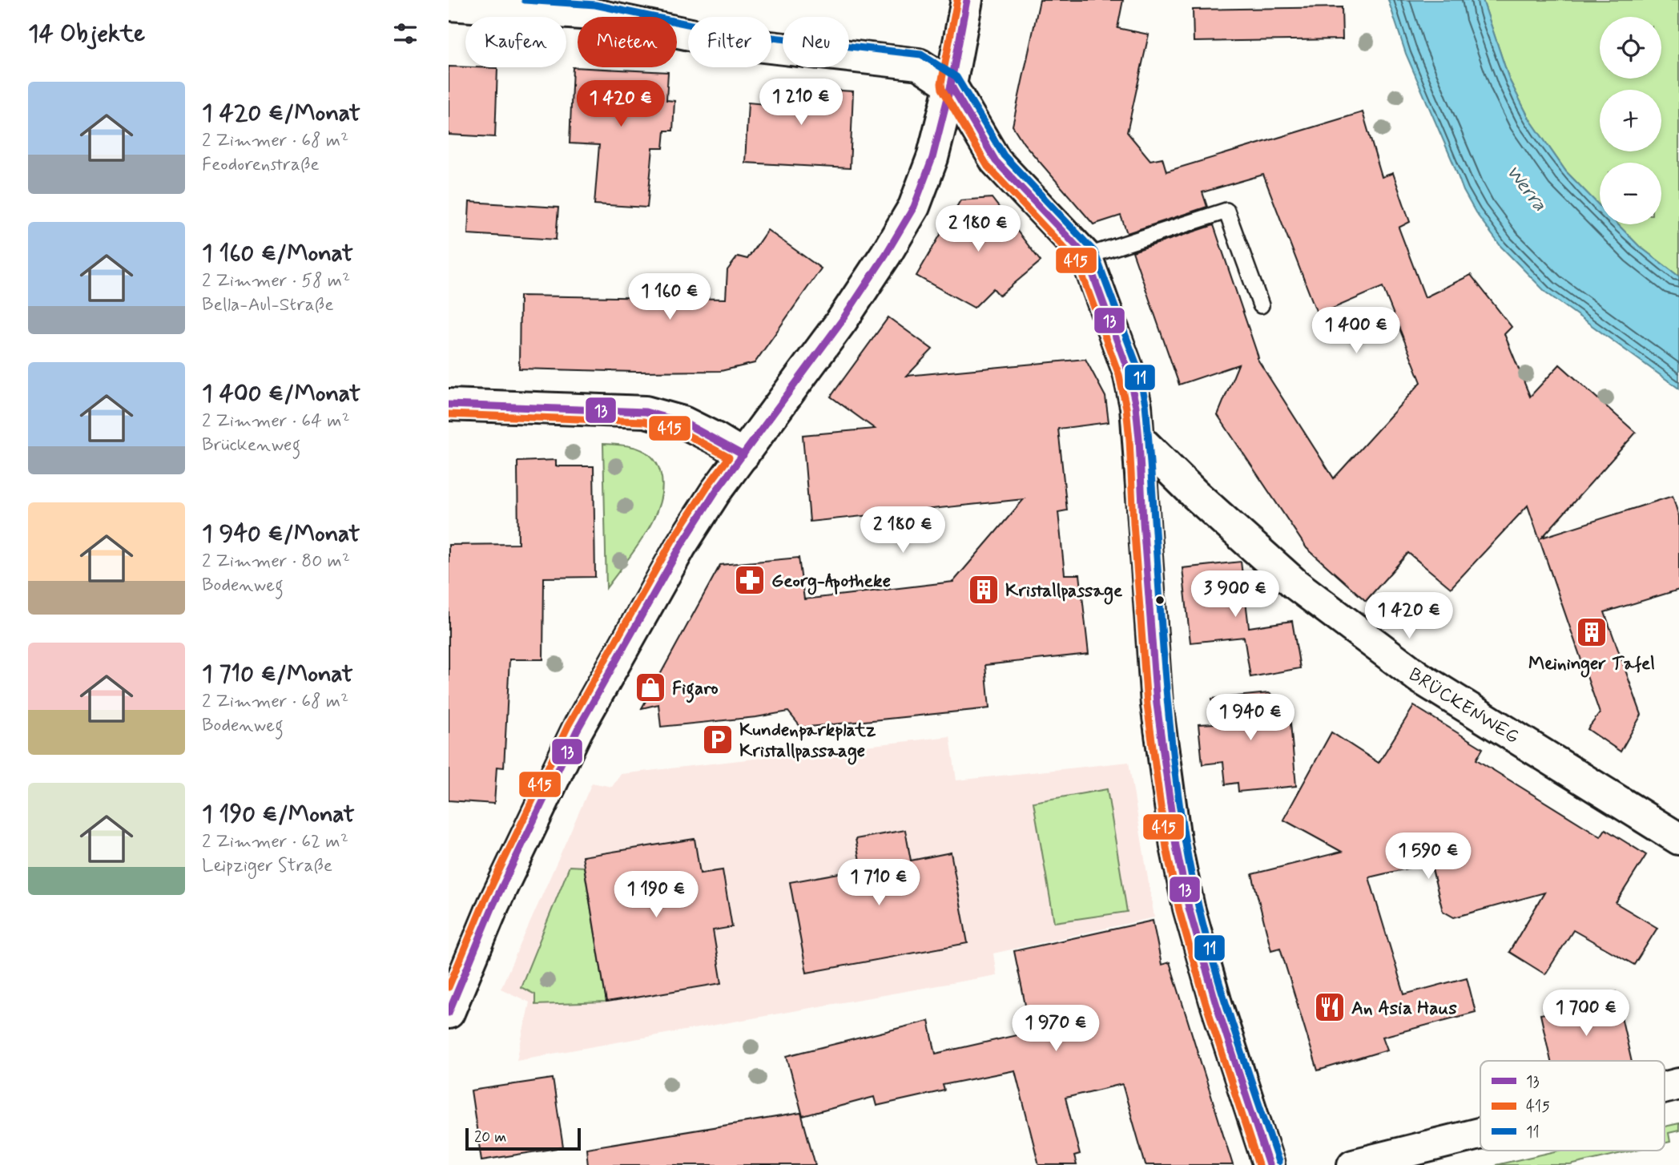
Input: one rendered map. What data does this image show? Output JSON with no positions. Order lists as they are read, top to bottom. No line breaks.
{"streets":{"street":["BRÜCKENWEG"]},"water":["Werra"],"places":{"pharmacy":["Georg-Apotheke"],"building":["Kristallpassage","Meininger Tafel"],"shop":["Figaro"],"parking":["Kundenparkplatz Kristallpassaage"],"restaurant":["An Asia Haus"]},"lines":["transit line 13","transit line 415","transit line 11"],"legend":["13","415","11"],"scale_bar":"20 m","page":{"heading":"14 Objekte","map_buttons":["+","−"],"chip":["Kaufen","Mieten","Filter","Neu"],"list":[{"name":"1 420 €/Monat","note":"2 Zimmer · 68 m² · Feodorenstraße"},{"name":"1 160 €/Monat","note":"2 Zimmer · 58 m² · Bella-Aul-Straße"},{"name":"1 400 €/Monat","note":"2 Zimmer · 64 m² · Brückenweg"},{"name":"1 940 €/Monat","note":"2 Zimmer · 80 m² · Bodenweg"},{"name":"1 710 €/Monat","note":"2 Zimmer · 68 m² · Bodenweg"},{"name":"1 190 €/Monat","note":"2 Zimmer · 62 m² · Leipziger Straße"}],"price":["1 210 €","1 420 €","2 180 €","1 160 €","1 400 €","2 180 €","3 900 €","1 420 €","1 940 €","1 590 €","1 710 €","1 190 €","1 700 €","1 970 €"],"scale":"20 m"}}
